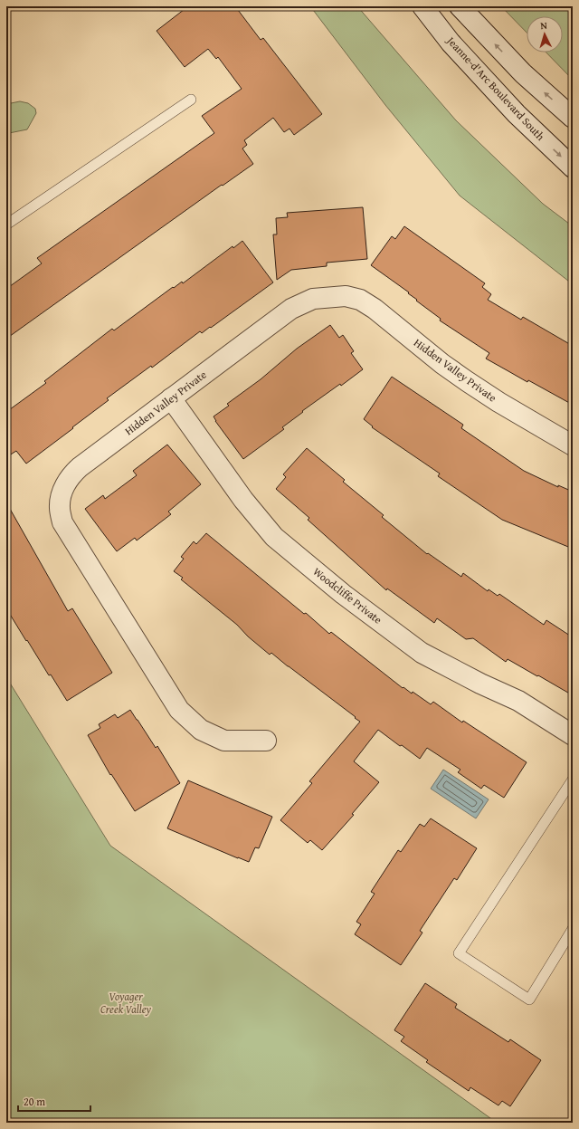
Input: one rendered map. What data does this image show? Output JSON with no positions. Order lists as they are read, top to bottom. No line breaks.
{"streets":{"street":["Jeanne-d'Arc Boulevard South","Hidden Valley Private","Woodcliffe Private"]},"crossings":[["Hidden Valley Private","Woodcliffe Private"]],"parks":["Voyager Creek Valley"],"scale_bar":"20 m","north":"top"}
